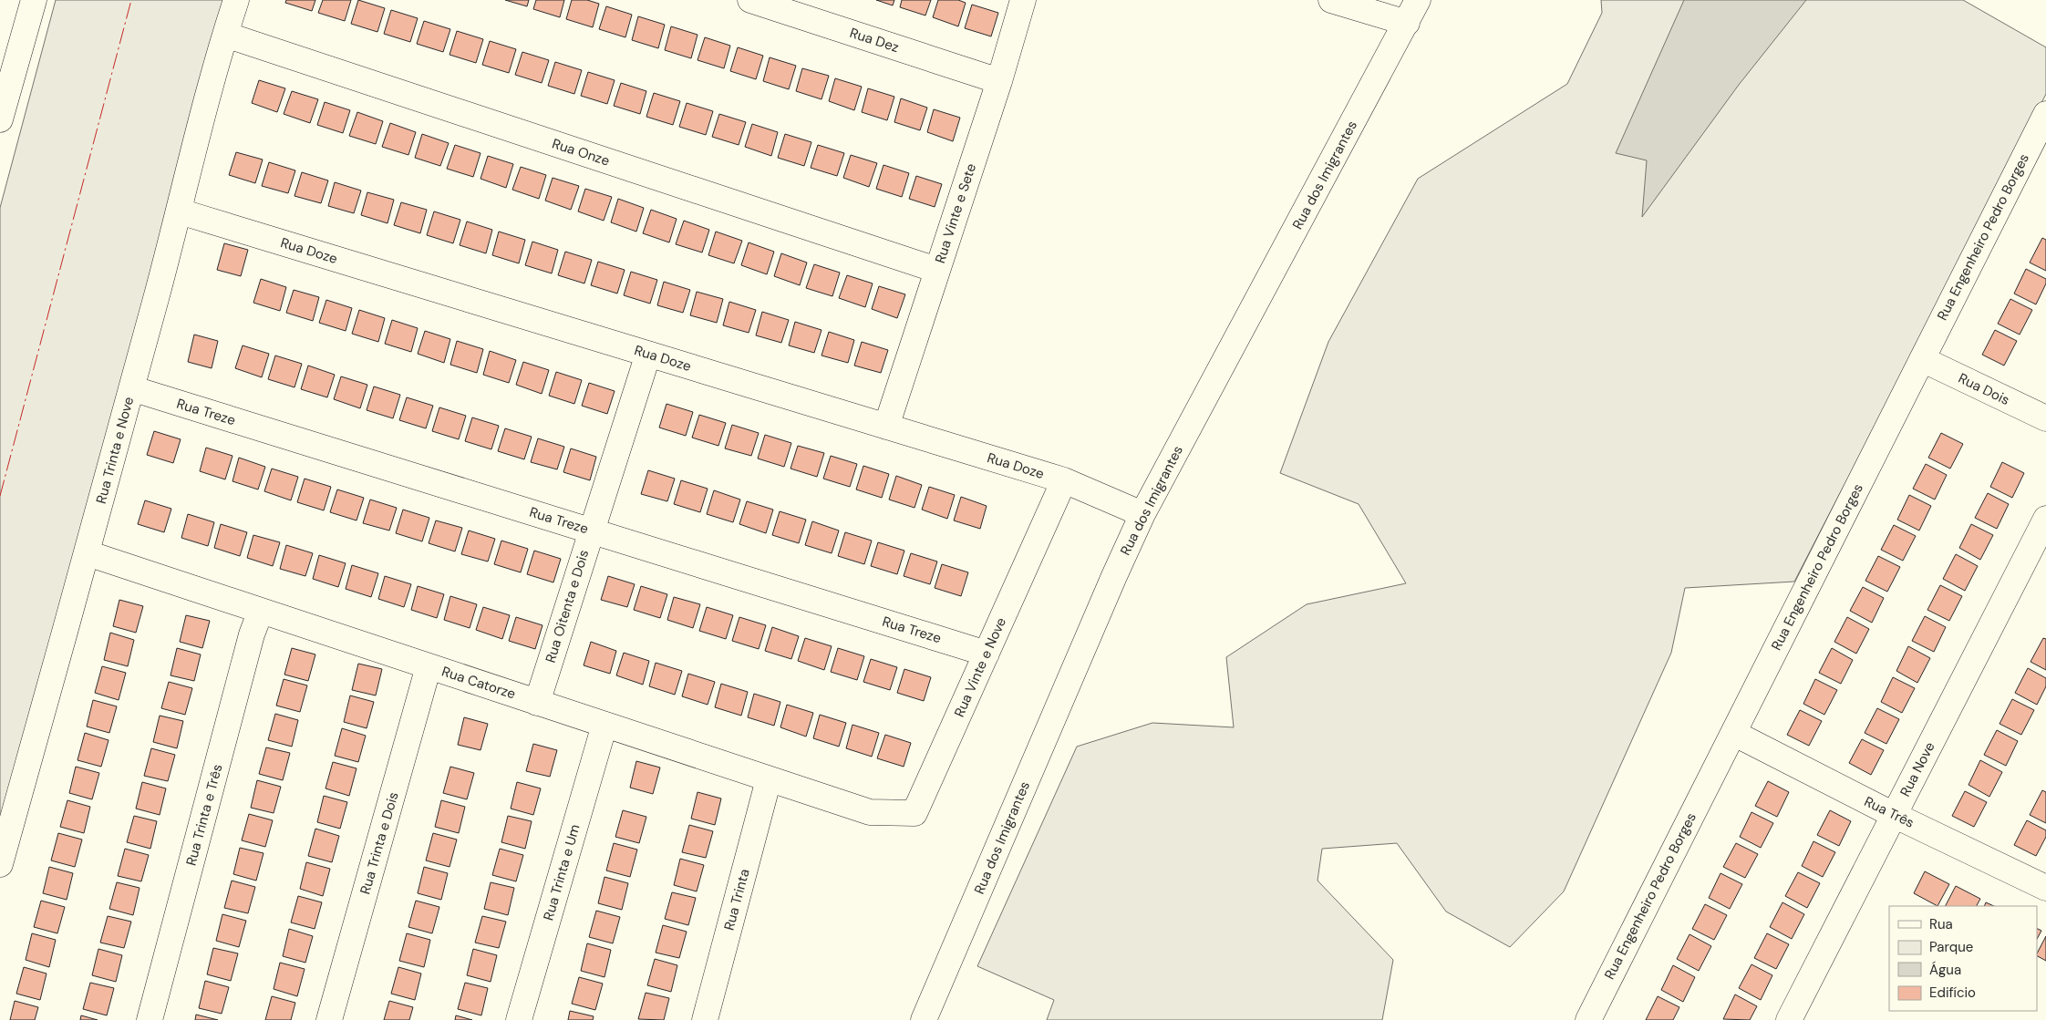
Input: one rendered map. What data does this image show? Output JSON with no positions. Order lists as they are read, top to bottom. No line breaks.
{"streets":{"street":["Rua Dez","Rua Onze","Rua dos Imigrantes","Rua Vinte e Sete","Rua Engenheiro Pedro Borges","Rua Doze","Rua Dois","Rua Treze","Rua Trinta e Nove","Rua Oitenta e Dois","Rua Vinte e Nove","Rua Catorze","Rua Nove","Rua Três","Rua Trinta e Três","Rua Trinta e Dois","Rua Trinta e Um","Rua Trinta"]},"crossings":[["Rua Dez","Rua Vinte e Sete"],["Rua Onze","Rua Vinte e Sete"],["Rua Onze","Rua Trinta e Nove"],["Rua dos Imigrantes","Rua Doze"],["Rua Vinte e Sete","Rua Doze"],["Rua Engenheiro Pedro Borges","Rua Dois"],["Rua Engenheiro Pedro Borges","Rua Três"],["Rua Doze","Rua Trinta e Nove"],["Rua Doze","Rua Oitenta e Dois"],["Rua Doze","Rua Vinte e Nove"],["Rua Treze","Rua Trinta e Nove"],["Rua Treze","Rua Oitenta e Dois"],["Rua Treze","Rua Vinte e Nove"],["Rua Trinta e Nove","Rua Catorze"],["Rua Oitenta e Dois","Rua Catorze"],["Rua Vinte e Nove","Rua Catorze"],["Rua Catorze","Rua Trinta e Três"],["Rua Catorze","Rua Trinta e Dois"],["Rua Catorze","Rua Trinta e Um"],["Rua Catorze","Rua Trinta"],["Rua Nove","Rua Três"]],"legend":["Rua","Parque","Água","Edifício"]}
